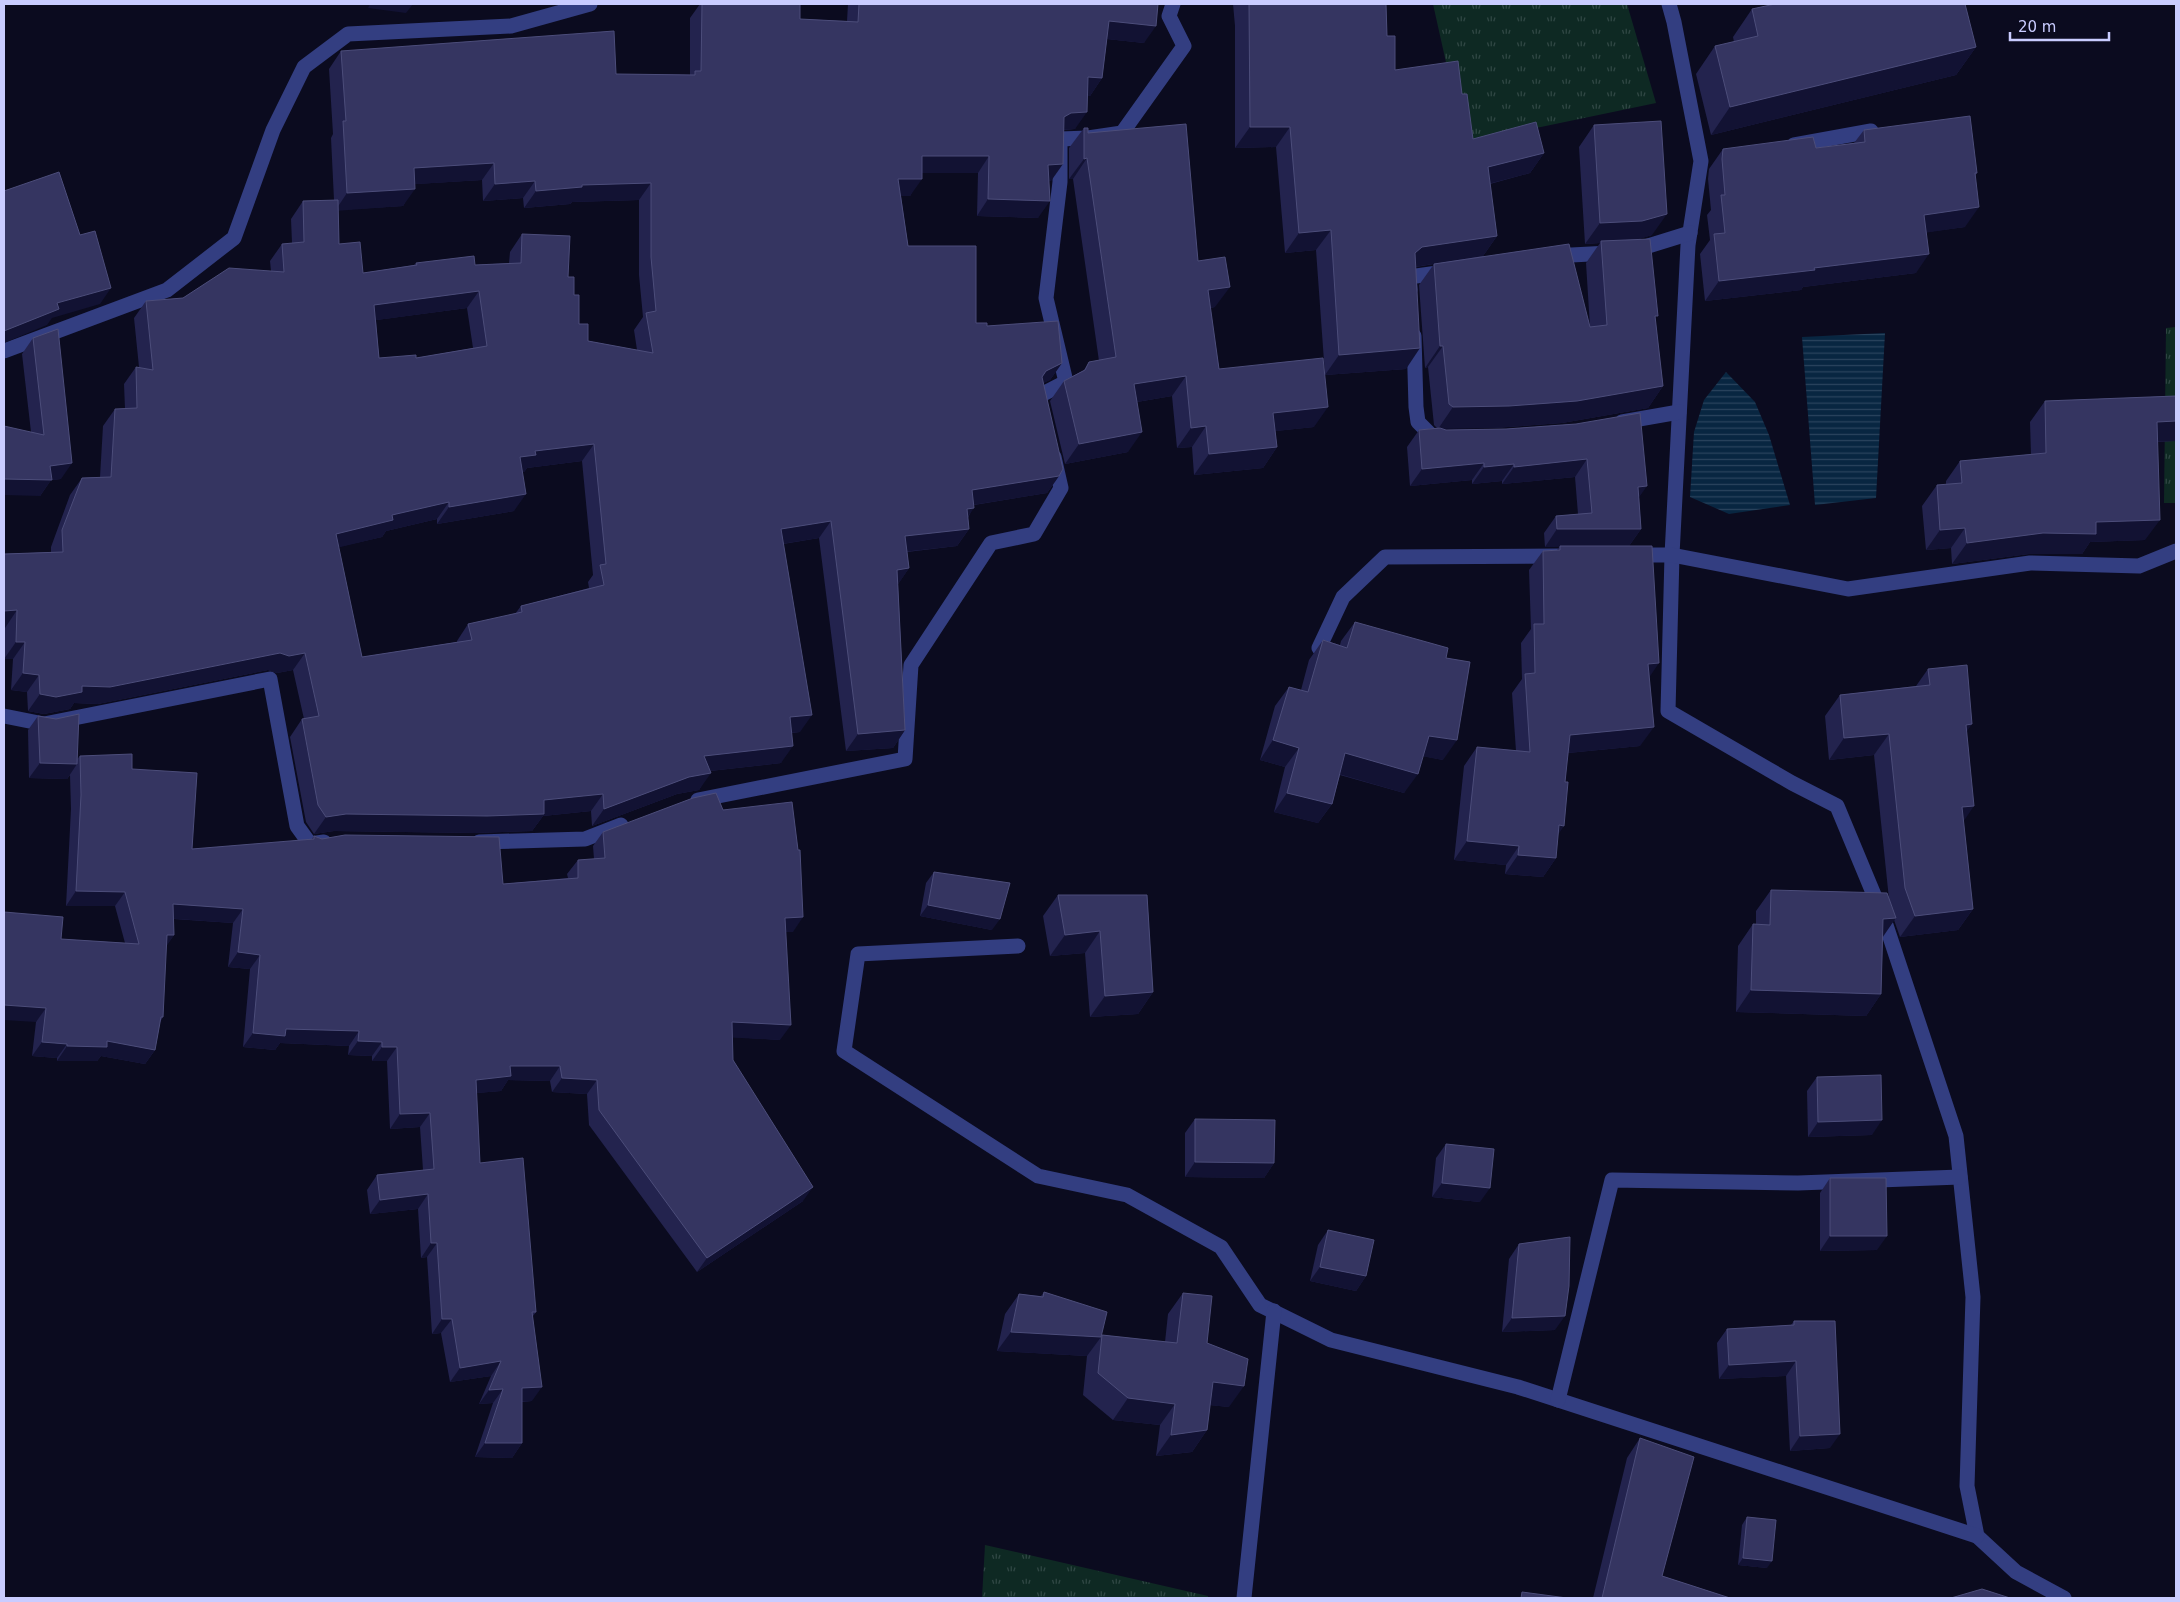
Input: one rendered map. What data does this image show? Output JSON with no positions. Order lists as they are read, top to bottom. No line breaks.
{"scale_bar":"20 m"}
